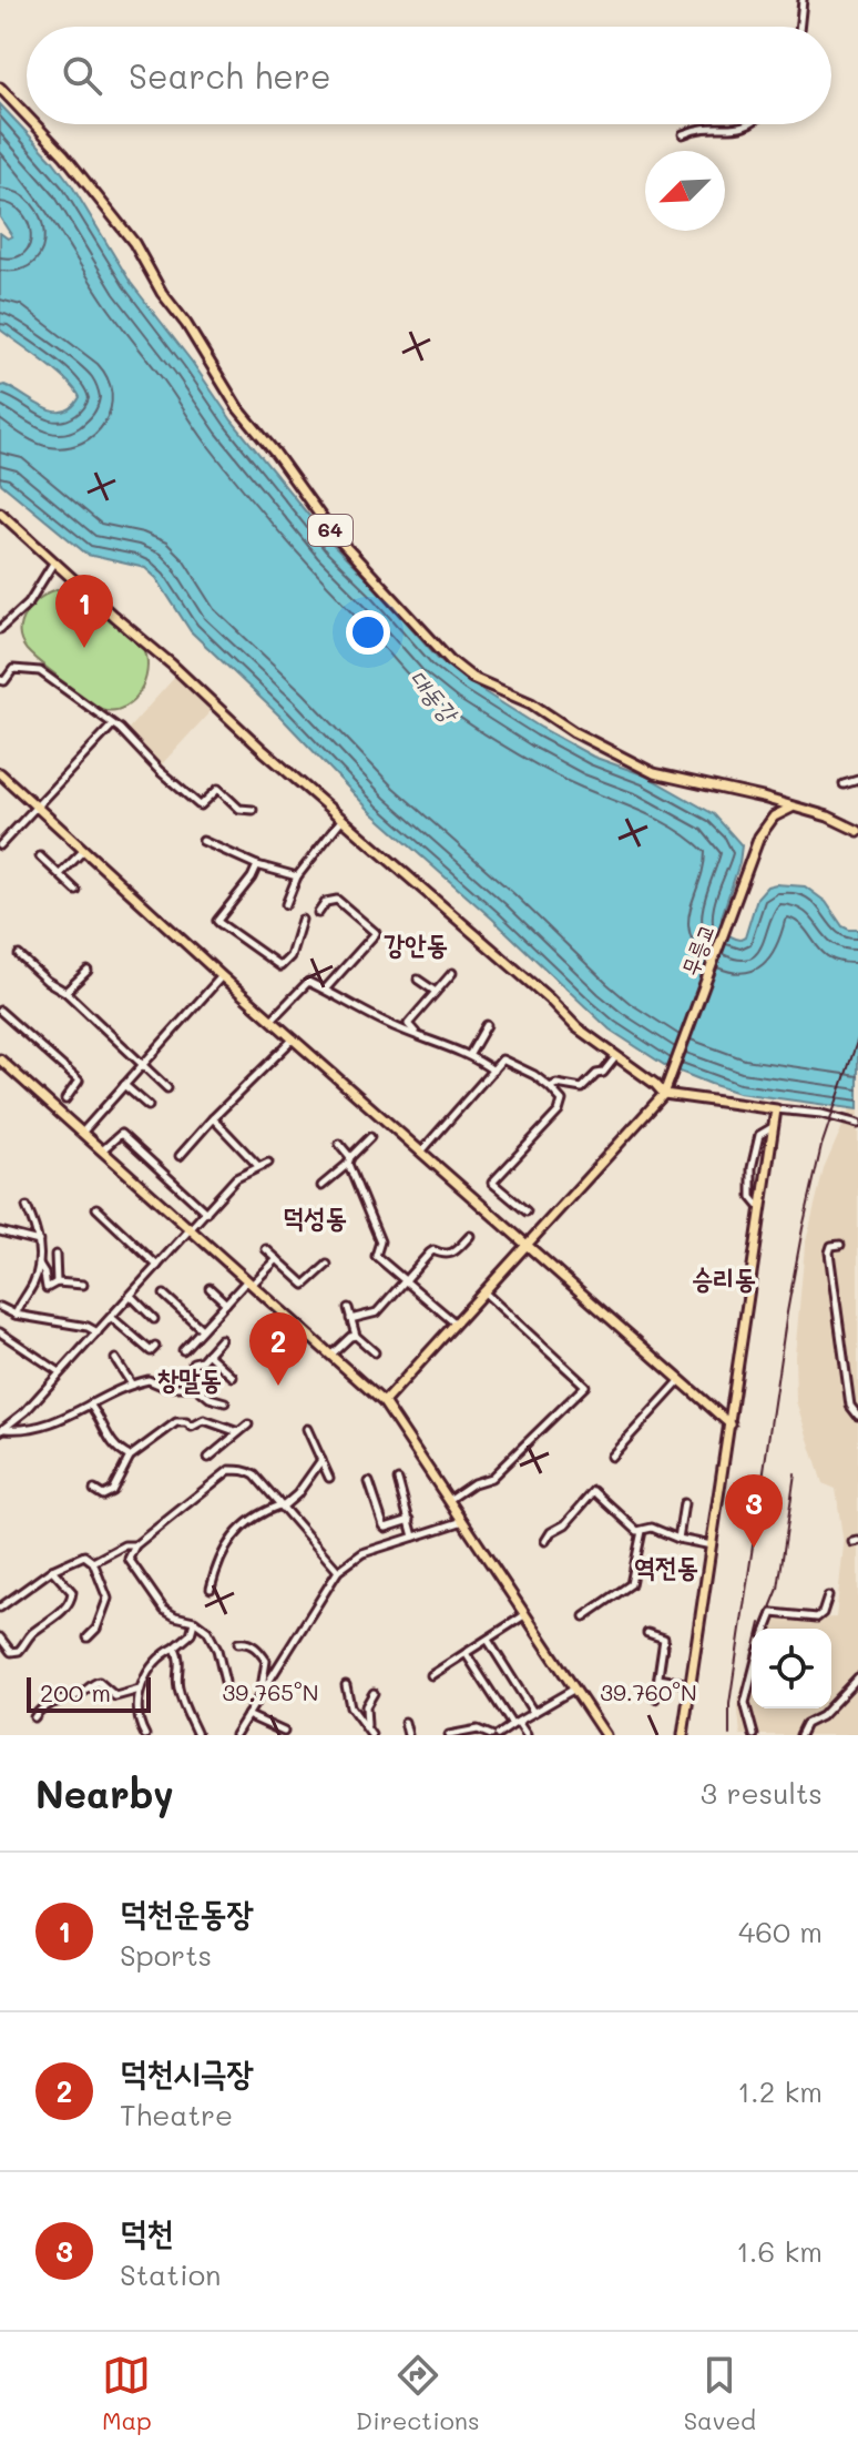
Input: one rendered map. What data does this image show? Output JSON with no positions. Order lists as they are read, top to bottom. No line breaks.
{"streets":{"main road":["64","무릉교"]},"crossings":[["64","무릉교"]],"districts":["강안동","덕성동","승리동","창말동","역전동"],"water":["대동강"],"scale_bar":"200 m","north":"bottom left","page":{"search":"Search here","pins":["1","2","3"],"scale":"200 m","heading":["Nearby","3 results"],"list":[{"mark":"1","name":"덕천운동장","note":"Sports","value":"460 m"},{"mark":"2","name":"덕천시극장","note":"Theatre","value":"1.2 km"},{"mark":"3","name":"덕천","note":"Station","value":"1.6 km"}],"nav":["Map","Directions","Saved"]},"coordinates":["39.765°N","39.760°N"]}
